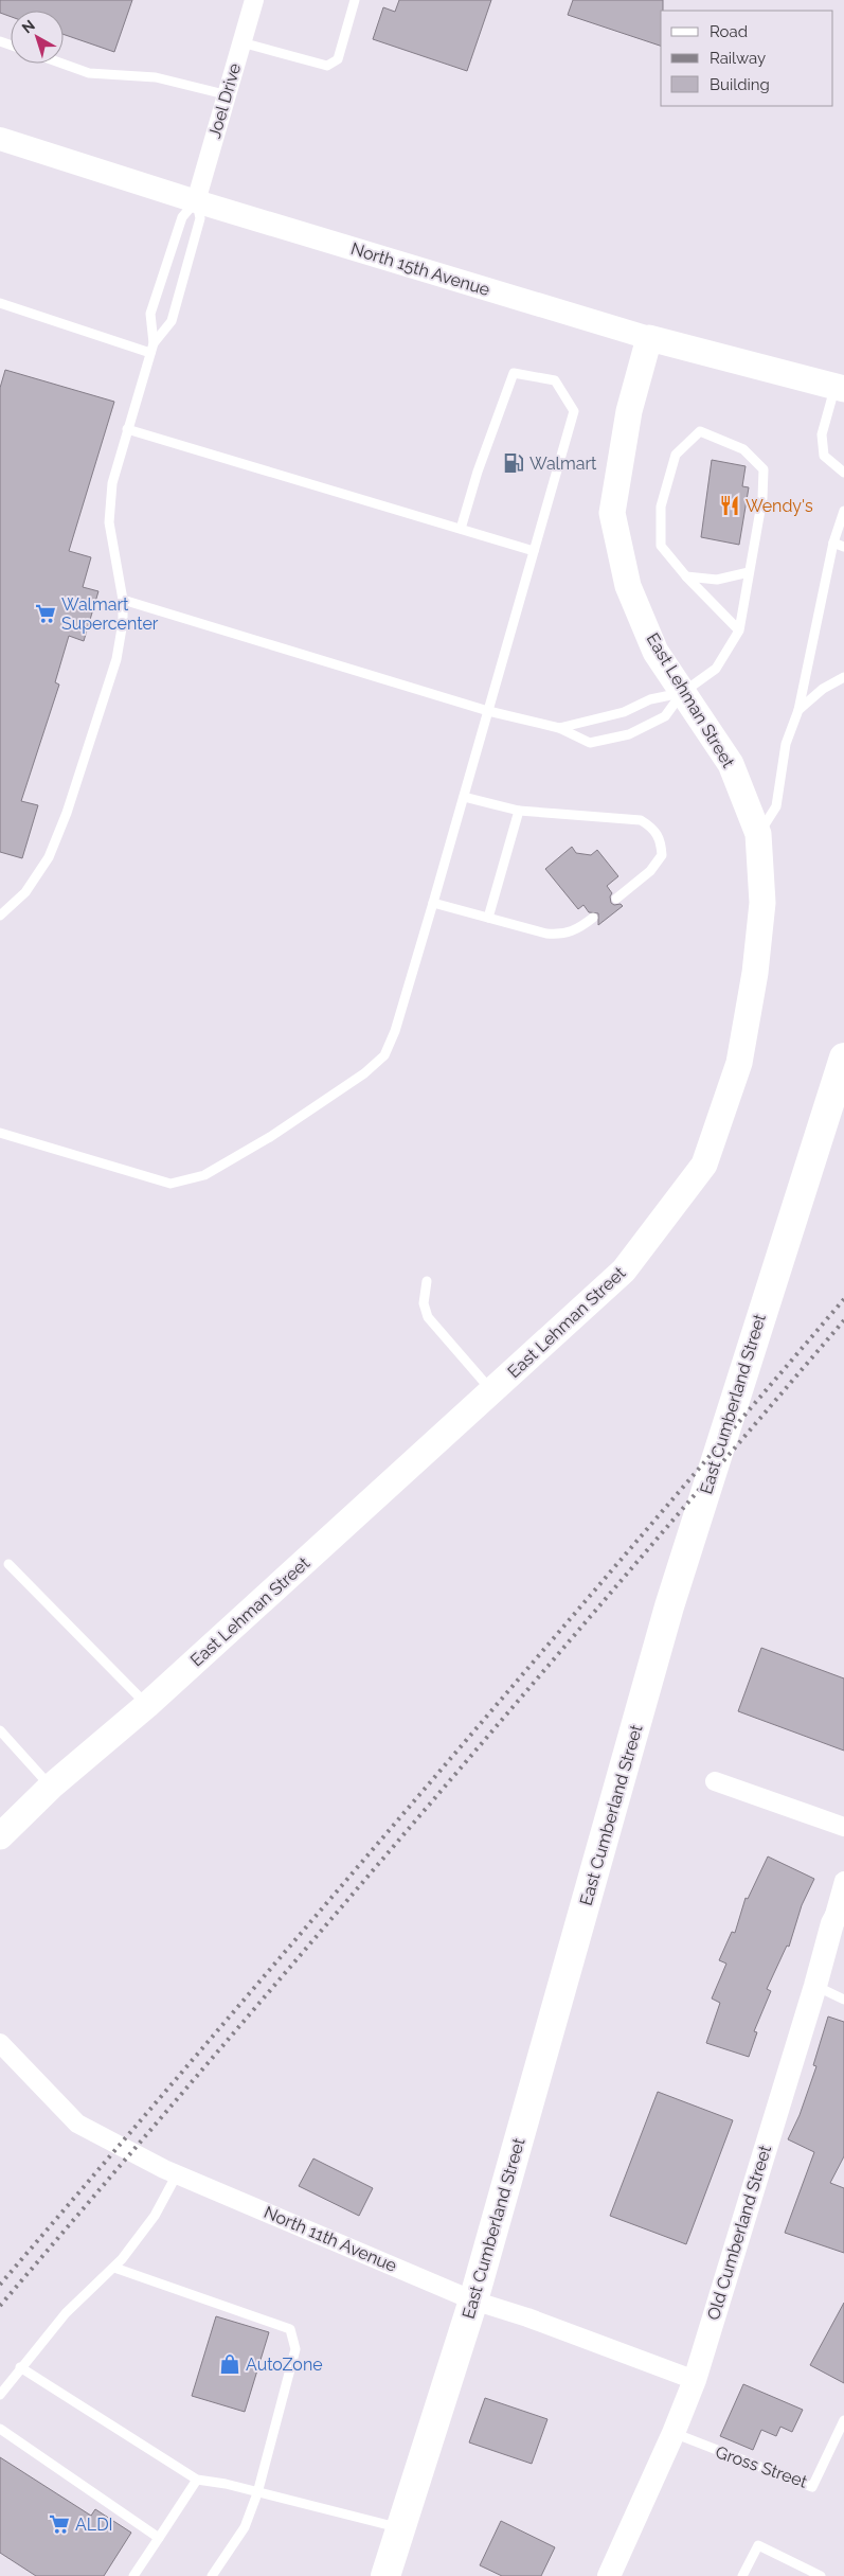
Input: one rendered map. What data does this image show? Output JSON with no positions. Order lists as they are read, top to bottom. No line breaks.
{"streets":{"highway":["East Cumberland Street"],"main road":["North 15th Avenue","East Lehman Street"],"street":["Joel Drive","Old Cumberland Street","North 11th Avenue"],"lane":["Gross Street"]},"crossings":[["Joel Drive","North 15th Avenue"],["North 15th Avenue","East Lehman Street"],["East Cumberland Street","North 11th Avenue"],["Old Cumberland Street","North 11th Avenue"],["Old Cumberland Street","Gross Street"]],"places":{"fuel station":["Walmart"],"restaurant":["Wendy's"],"supermarket":["Walmart Supercenter","ALDI"],"shop":["AutoZone"]},"legend":["Road","Railway","Building"],"north":"top left"}
